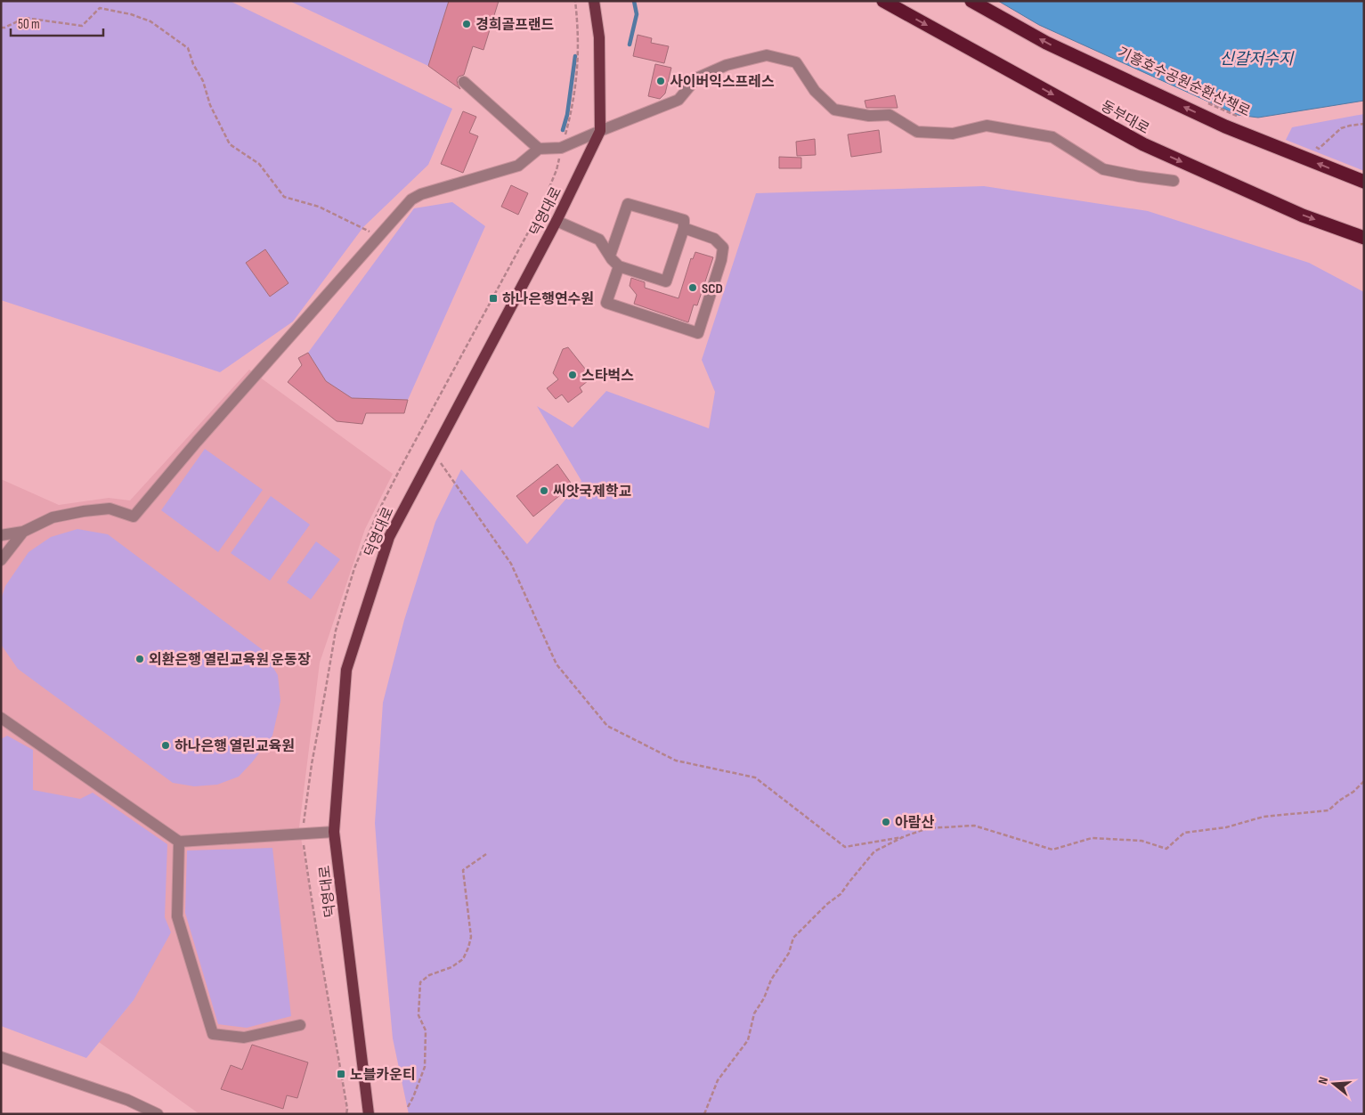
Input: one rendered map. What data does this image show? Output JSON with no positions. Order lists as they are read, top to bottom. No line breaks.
{"streets":{"highway":["동부대로"],"main road":["덕영대로"],"path":["기흥호수공원순환산책로"]},"water":["신갈저수지"],"places":{"other":["경희골프랜드","사이버익스프레스","SCD","스타벅스","씨앗국제학교","외환은행 열린교육원 운동장","하나은행 열린교육원","아람산"],"transit":["하나은행연수원","노블카운티"]},"scale_bar":"50 m","north":"left"}
